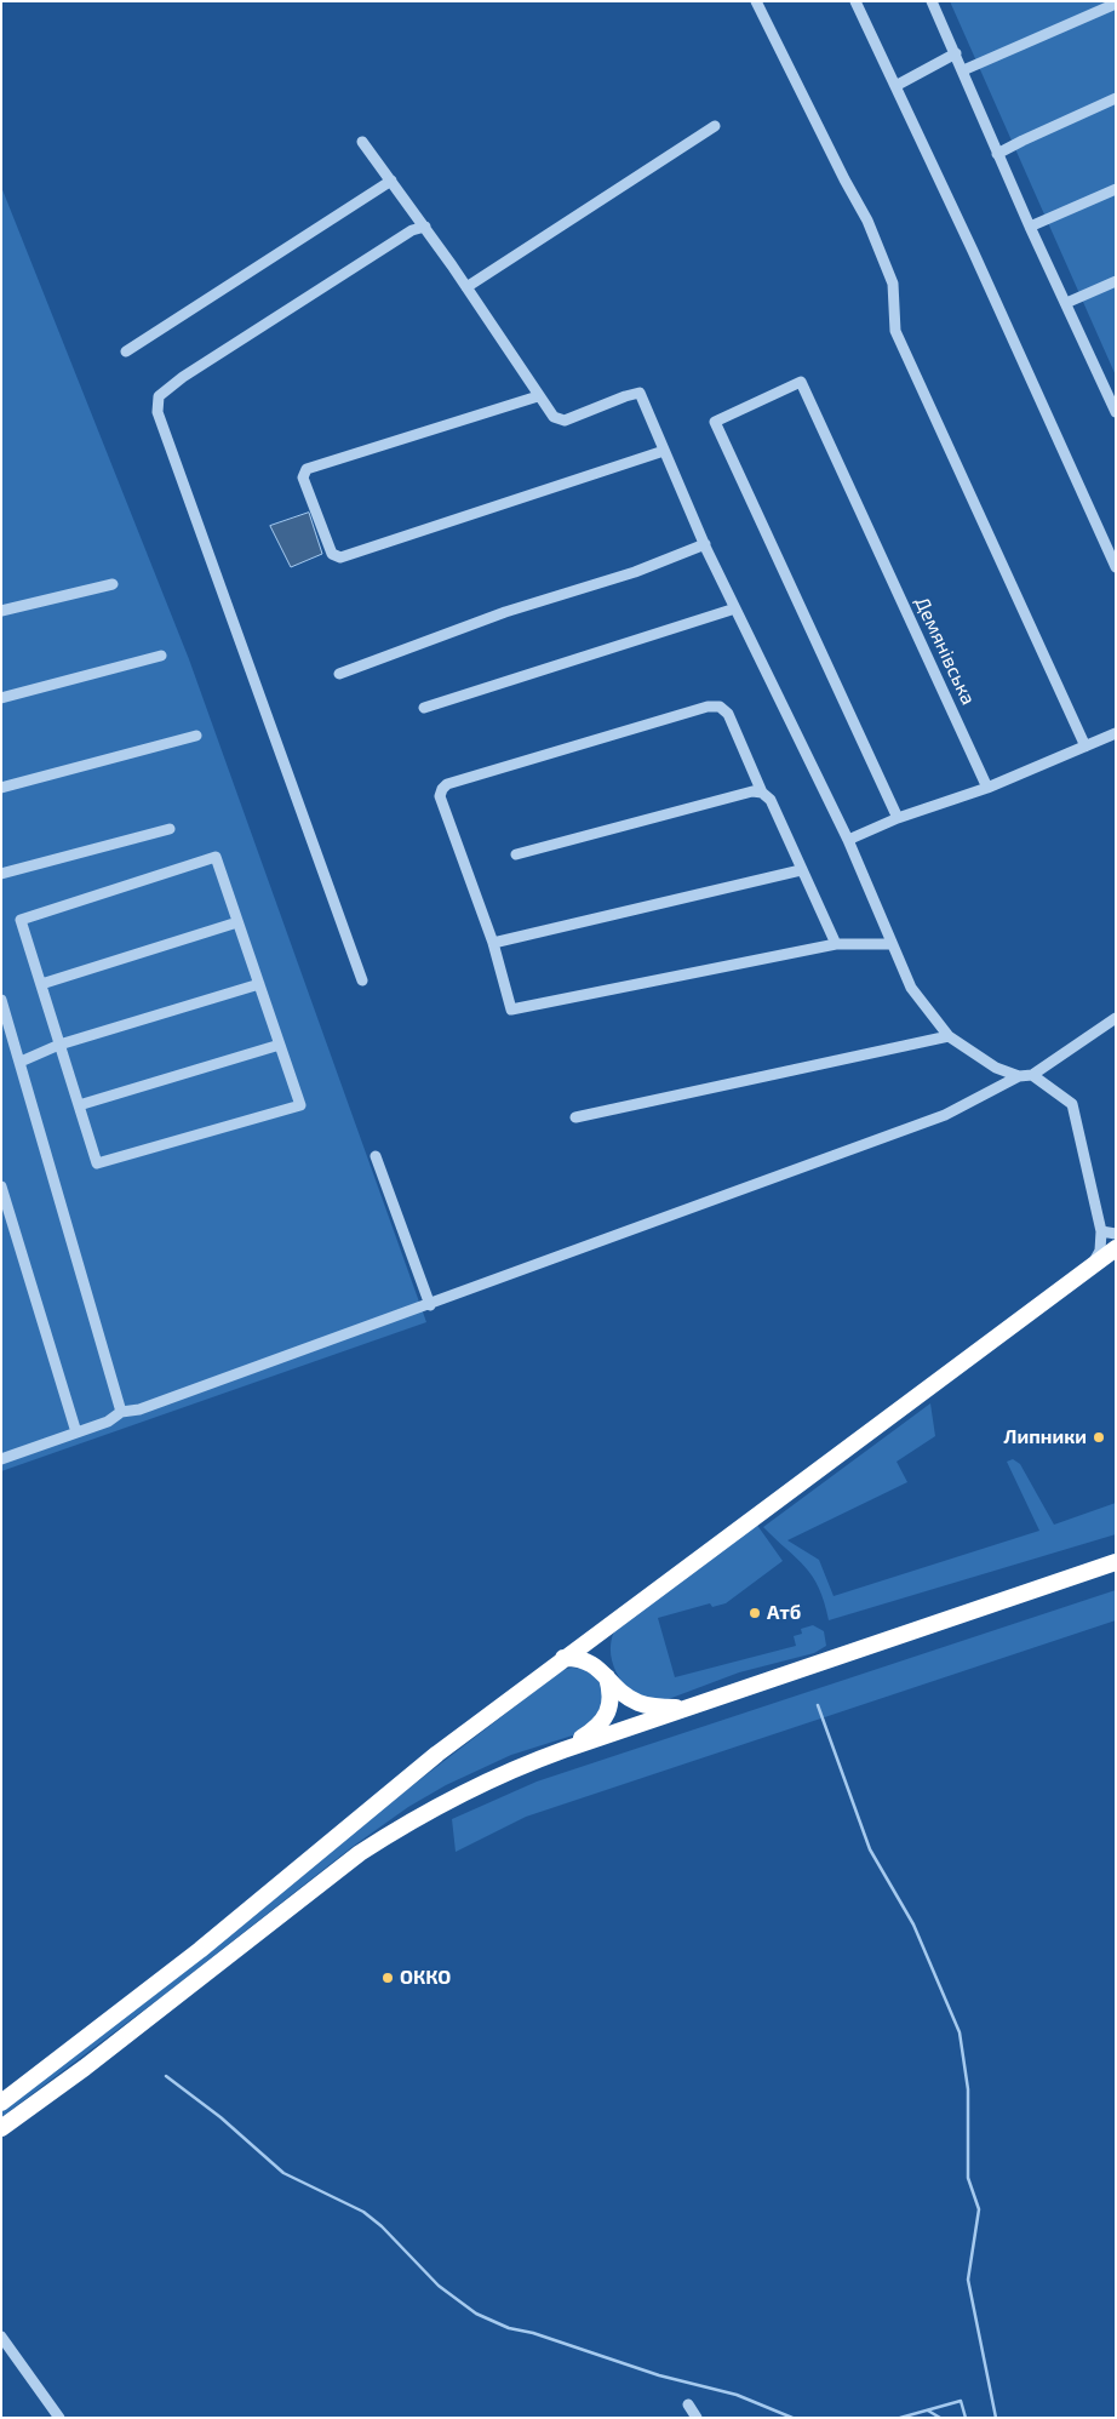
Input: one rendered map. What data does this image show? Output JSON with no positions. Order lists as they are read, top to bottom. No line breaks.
{"streets":{"street":["Демянівська"]},"places":["Липники","Атб","ОККО"]}
